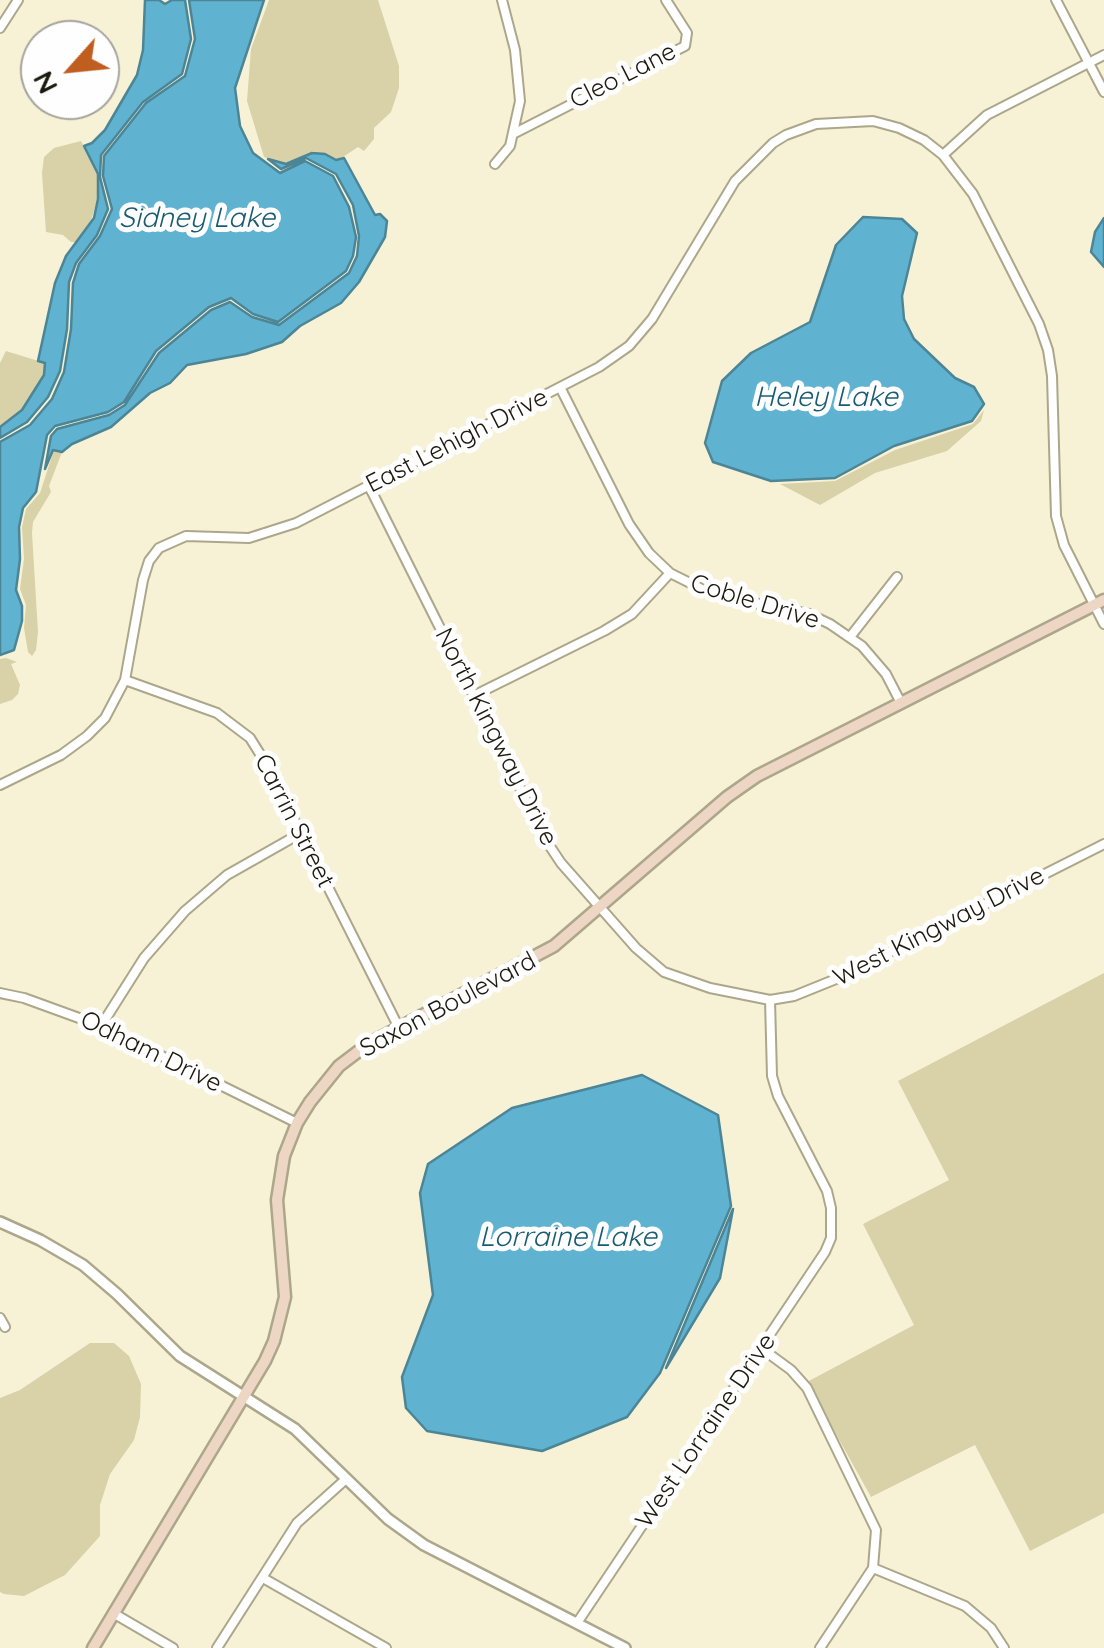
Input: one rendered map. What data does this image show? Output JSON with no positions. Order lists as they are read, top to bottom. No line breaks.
{"streets":{"main road":["Saxon Boulevard"],"street":["Cleo Lane","East Lehigh Drive","Coble Drive","North Kingway Drive","Carrin Street","West Kingway Drive","Odham Drive","West Lorraine Drive"]},"crossings":[["East Lehigh Drive","Coble Drive"],["East Lehigh Drive","North Kingway Drive"],["East Lehigh Drive","Carrin Street"],["Coble Drive","Saxon Boulevard"],["North Kingway Drive","West Kingway Drive"],["North Kingway Drive","Saxon Boulevard"],["North Kingway Drive","West Lorraine Drive"],["Carrin Street","Saxon Boulevard"],["West Kingway Drive","West Lorraine Drive"],["Saxon Boulevard","Odham Drive"]],"water":["Sidney Lake","Heley Lake","Lorraine Lake"],"north":"bottom left"}
